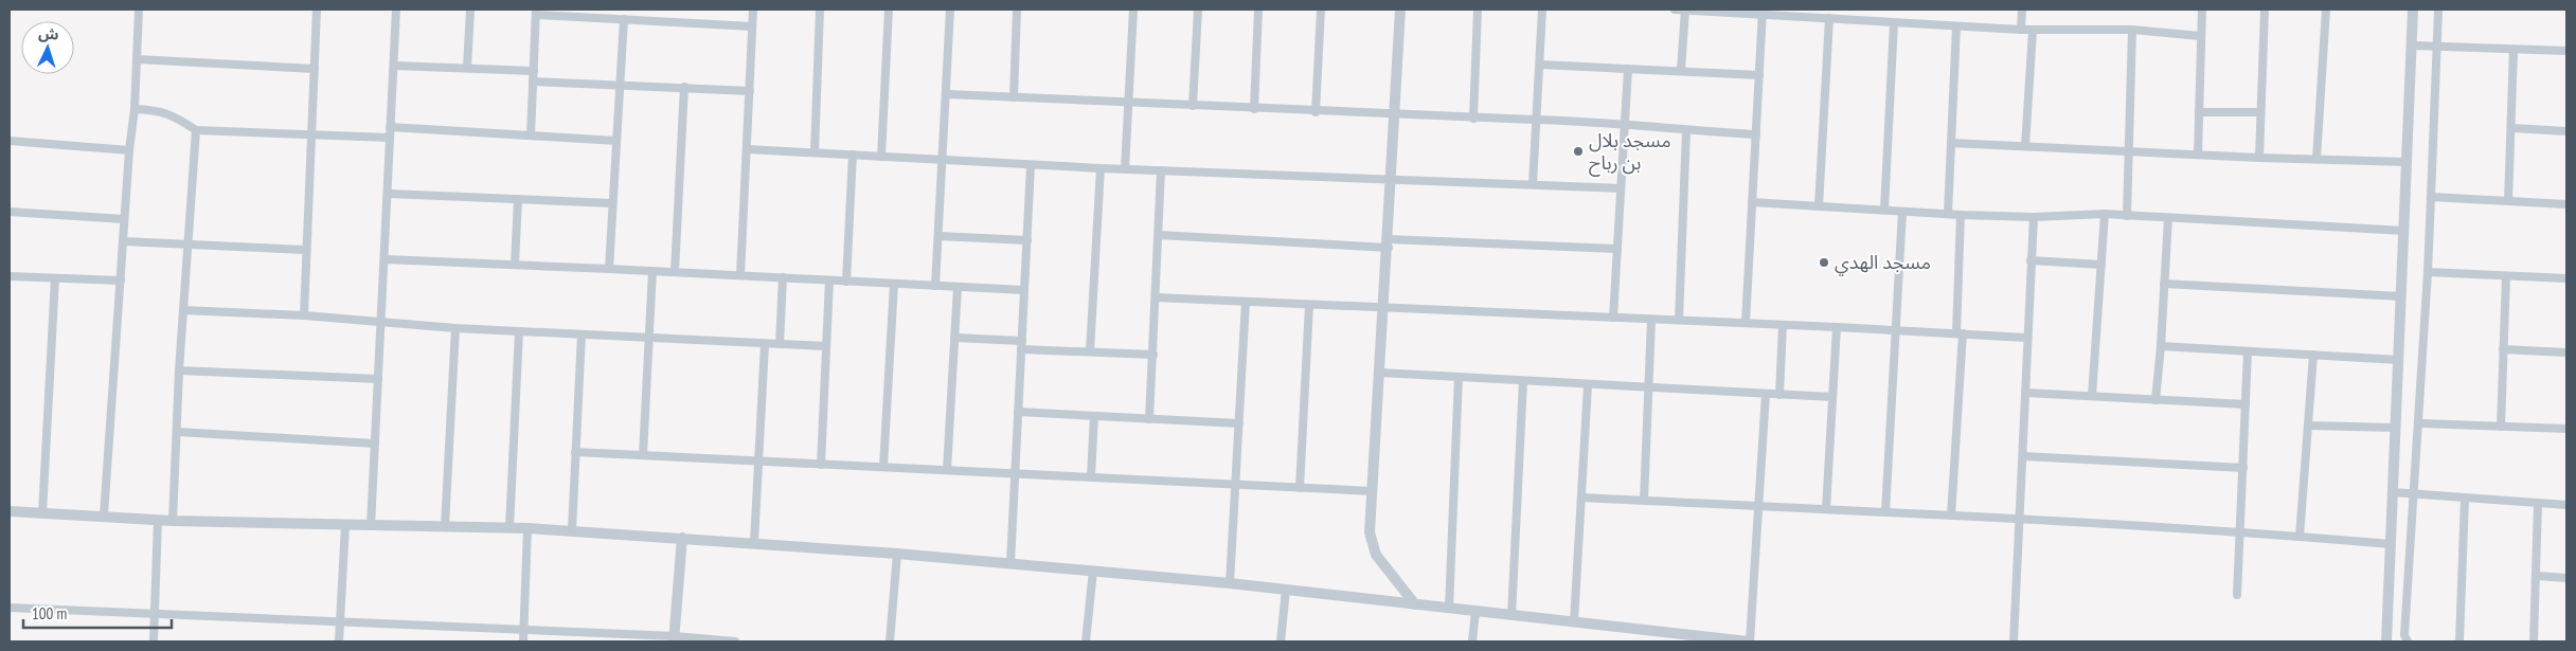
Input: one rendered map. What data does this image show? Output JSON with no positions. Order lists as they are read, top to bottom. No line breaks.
{"places":["مسجد بلال بن رباح","مسجد الهدي"],"scale_bar":"100 m","north":"top"}
